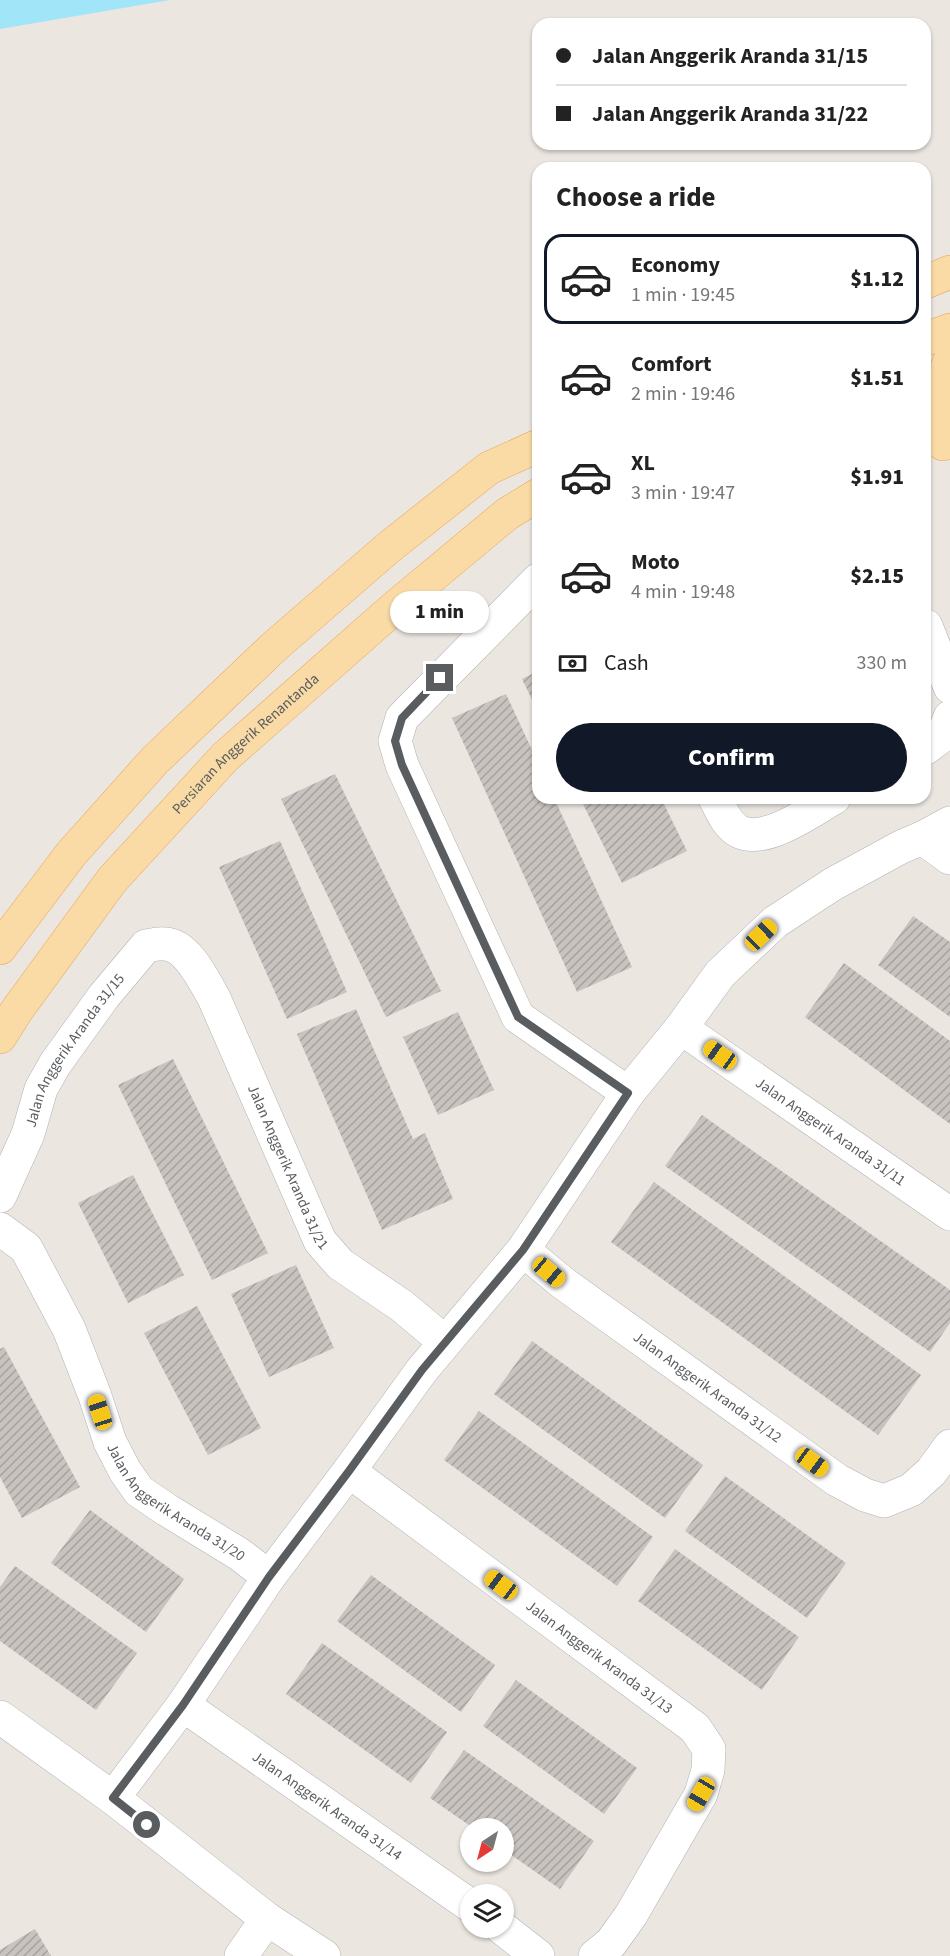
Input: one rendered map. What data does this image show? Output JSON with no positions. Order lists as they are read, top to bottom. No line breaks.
{"streets":{"main road":["Persiaran Anggerik Renantanda"],"street":["Jalan Anggerik Aranda 31/15","Jalan Anggerik Aranda 31/11","Jalan Anggerik Aranda 31/21","Jalan Anggerik Aranda 31/12","Jalan Anggerik Aranda 31/20","Jalan Anggerik Aranda 31/13","Jalan Anggerik Aranda 31/14"]},"crossings":[["Jalan Anggerik Aranda 31/15","Jalan Anggerik Aranda 31/21"]],"north":"bottom left","page":{"banner":["Jalan Anggerik Aranda 31/15","Jalan Anggerik Aranda 31/22"],"heading":"Choose a ride","list":[{"name":"Economy","note":"1 min · 19:45","value":"$1.12"},{"name":"Comfort","note":"2 min · 19:46","value":"$1.51"},{"name":"XL","note":"3 min · 19:47","value":"$1.91"},{"name":"Moto","note":"4 min · 19:48","value":"$2.15"}],"bubble":"1 min","pay":["Cash","330 m"],"buttons":"Confirm"}}
